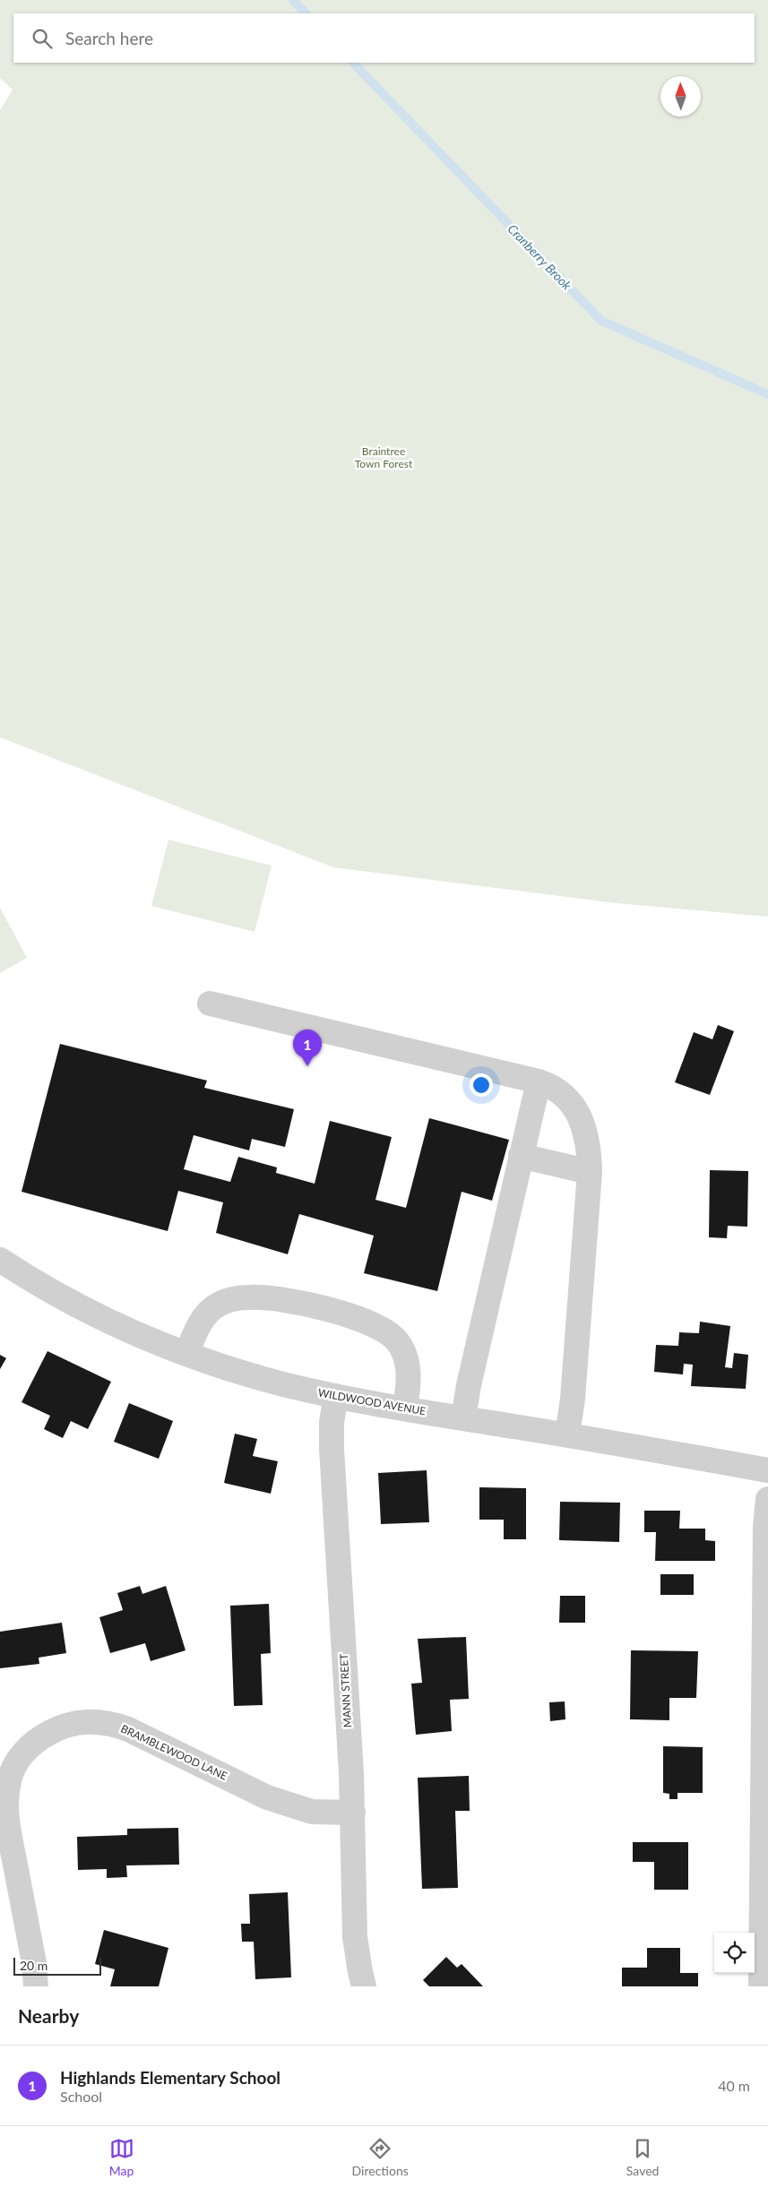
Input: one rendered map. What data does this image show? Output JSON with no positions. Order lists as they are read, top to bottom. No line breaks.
{"streets":{"street":["WILDWOOD AVENUE","MANN STREET","BRAMBLEWOOD LANE"]},"crossings":[["WILDWOOD AVENUE","MANN STREET"],["MANN STREET","BRAMBLEWOOD LANE"]],"water":["Cranberry Brook"],"parks":["Braintree Town Forest"],"scale_bar":"20 m","north":"top","page":{"search":"Search here","pins":"1","scale":"20 m","heading":"Nearby","list":[{"mark":"1","name":"Highlands Elementary School","note":"School","value":"40 m"}],"nav":["Map","Directions","Saved"]}}
